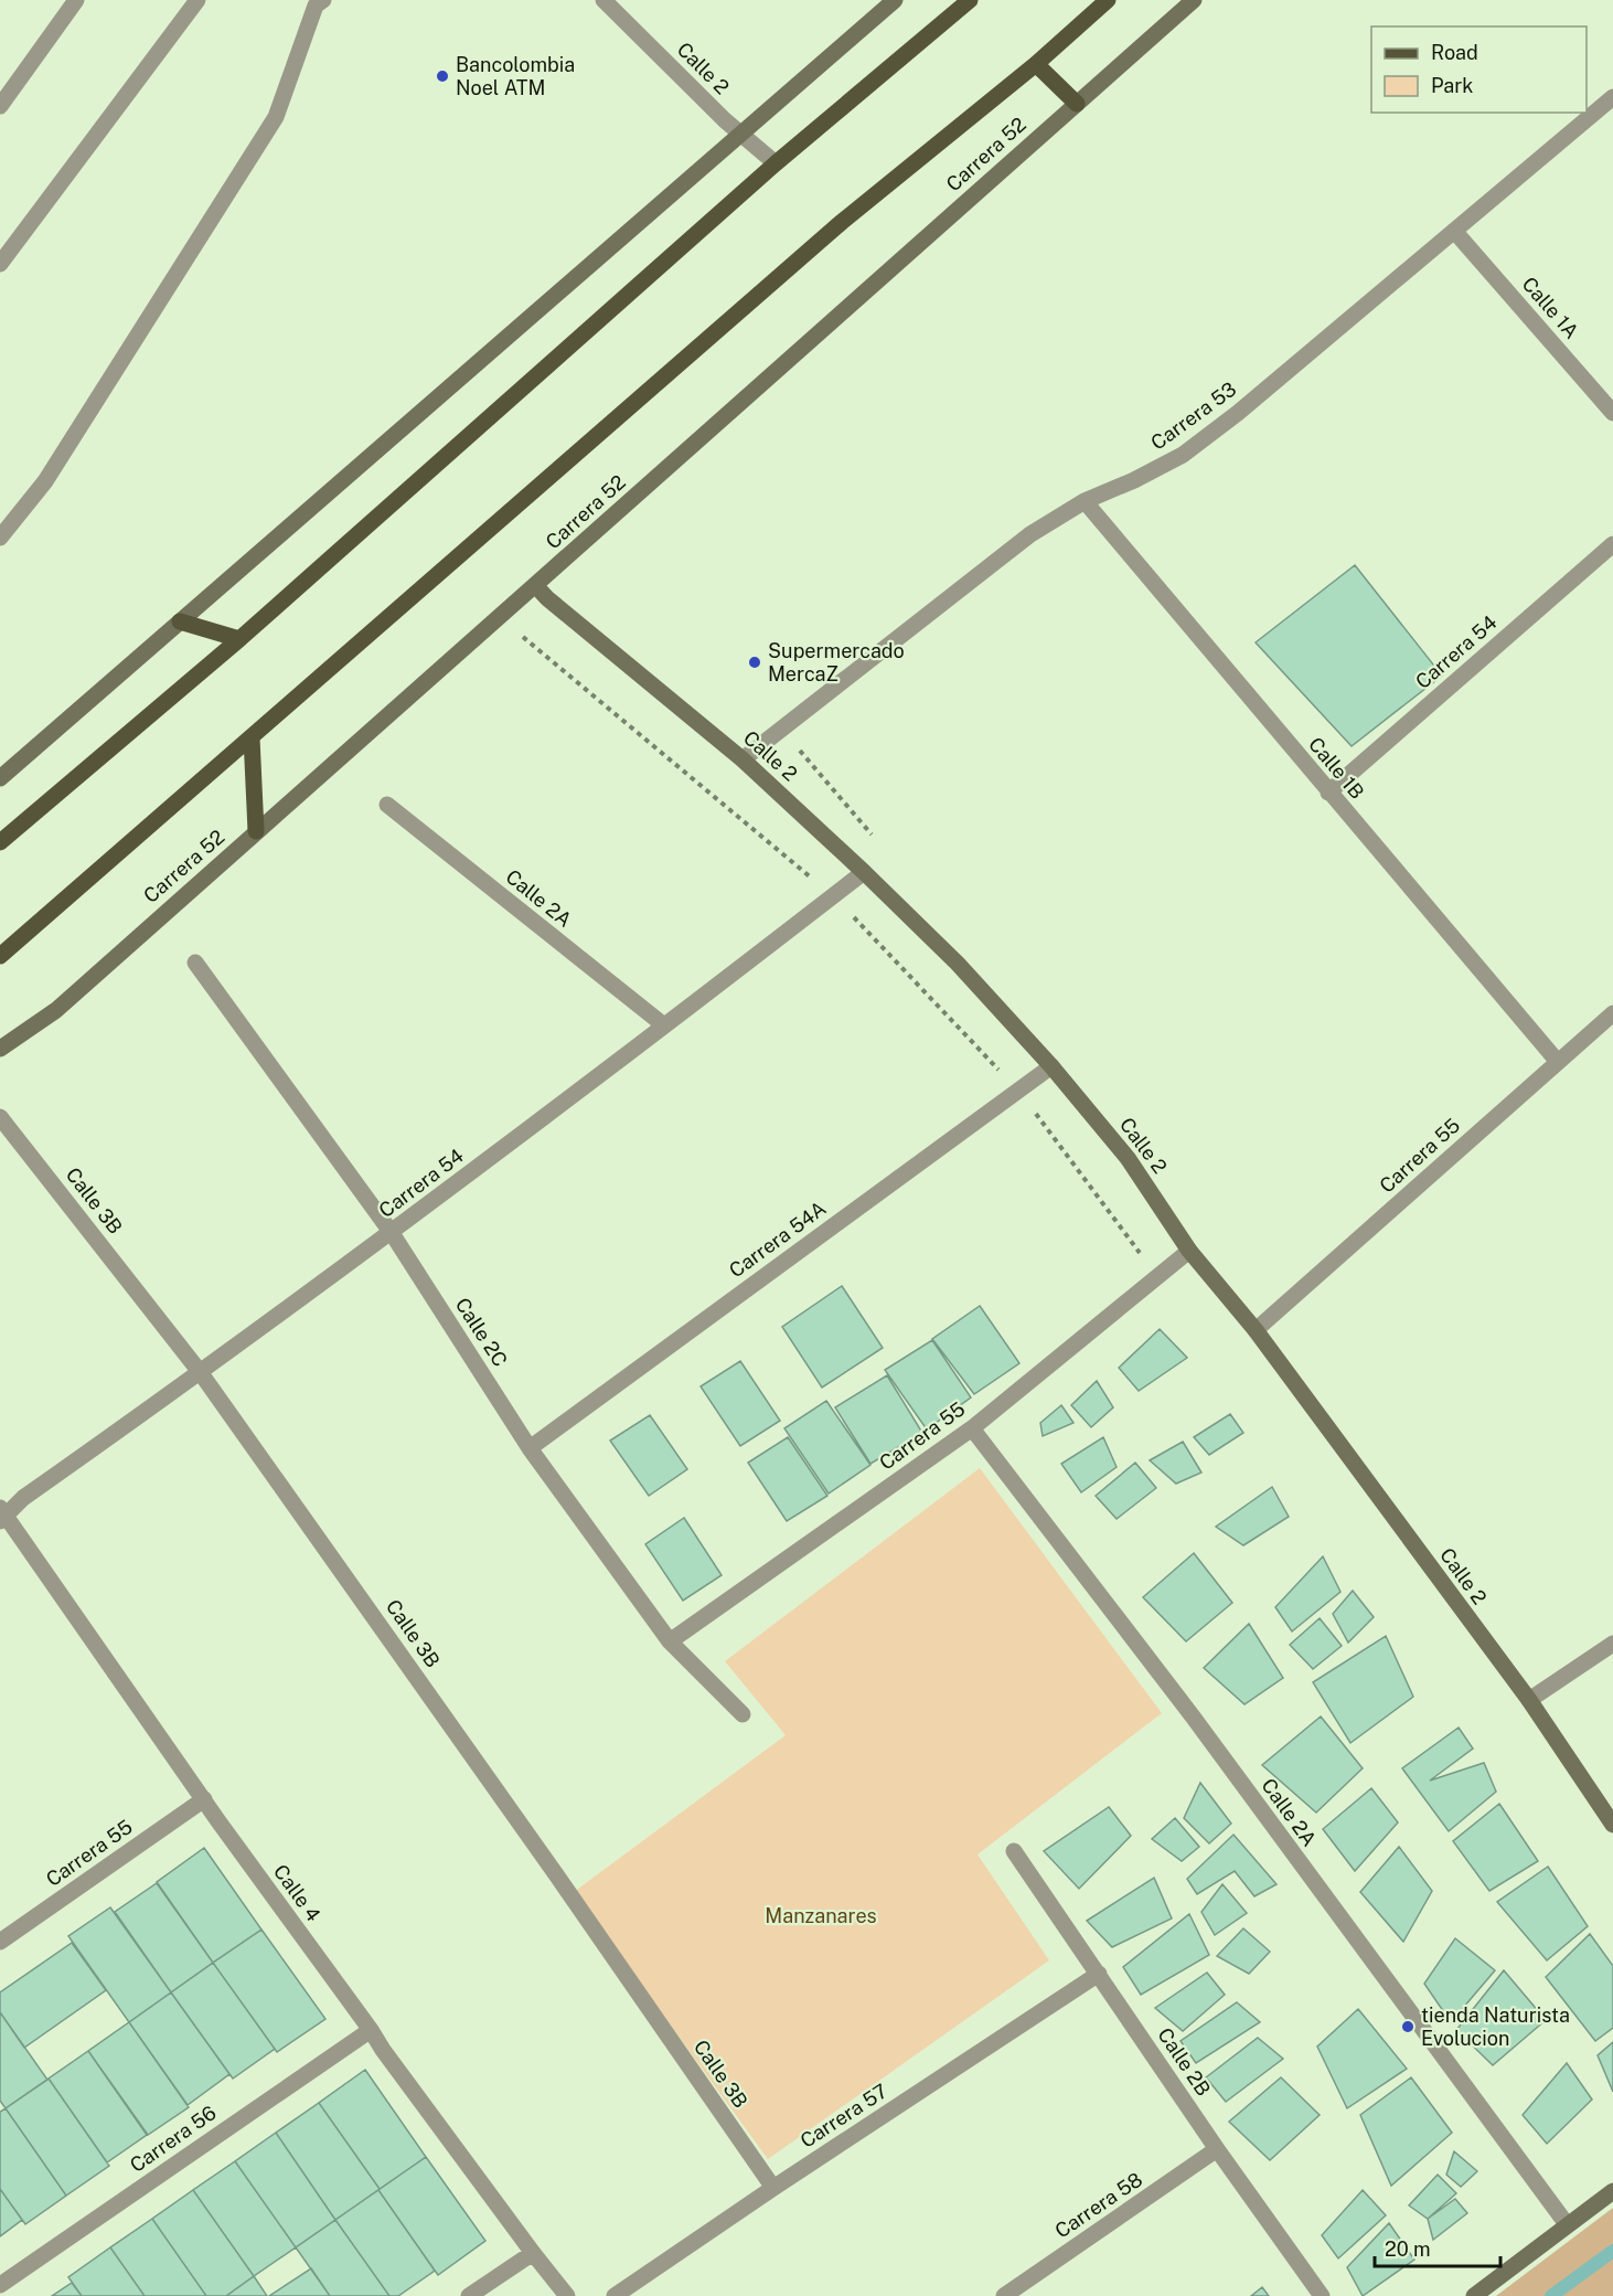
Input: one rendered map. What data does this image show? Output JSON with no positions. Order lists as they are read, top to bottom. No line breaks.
{"streets":{"main road":["Carrera 52"],"street":["Calle 2","Calle 1A","Carrera 53","Carrera 54","Calle 1B","Calle 2A","Carrera 55","Calle 3B","Carrera 54A","Calle 2C","Calle 4","Calle 2B","Carrera 57","Carrera 56","Carrera 58"]},"crossings":[["Calle 2","Carrera 52"],["Calle 2","Carrera 53"],["Calle 2","Carrera 54"],["Calle 2","Carrera 55"],["Calle 2","Carrera 54A"],["Calle 1A","Carrera 53"],["Carrera 53","Calle 1B"],["Carrera 54","Calle 1B"],["Carrera 54","Calle 2A"],["Carrera 54","Calle 3B"],["Carrera 54","Calle 2C"],["Carrera 54","Calle 4"],["Calle 1B","Carrera 55"],["Calle 2A","Carrera 55"],["Carrera 55","Calle 2C"],["Carrera 55","Calle 4"],["Calle 3B","Carrera 57"],["Carrera 54A","Calle 2C"],["Calle 4","Carrera 56"],["Calle 2B","Carrera 57"],["Calle 2B","Carrera 58"]],"parks":["Manzanares"],"places":["Bancolombia Noel ATM","Supermercado MercaZ","tienda Naturista Evolucion"],"legend":["Road","Park"],"scale_bar":"20 m"}
